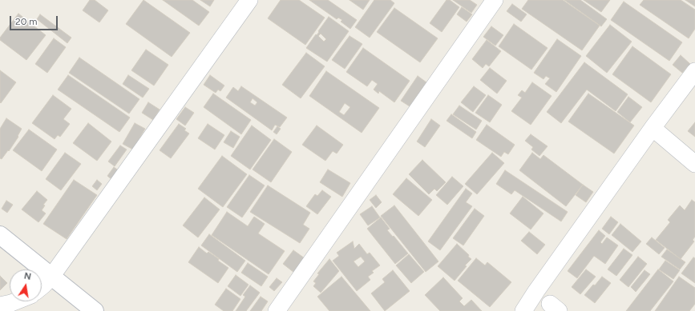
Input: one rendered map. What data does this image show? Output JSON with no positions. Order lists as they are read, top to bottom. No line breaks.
{"scale_bar":"20 m","north":"top"}
